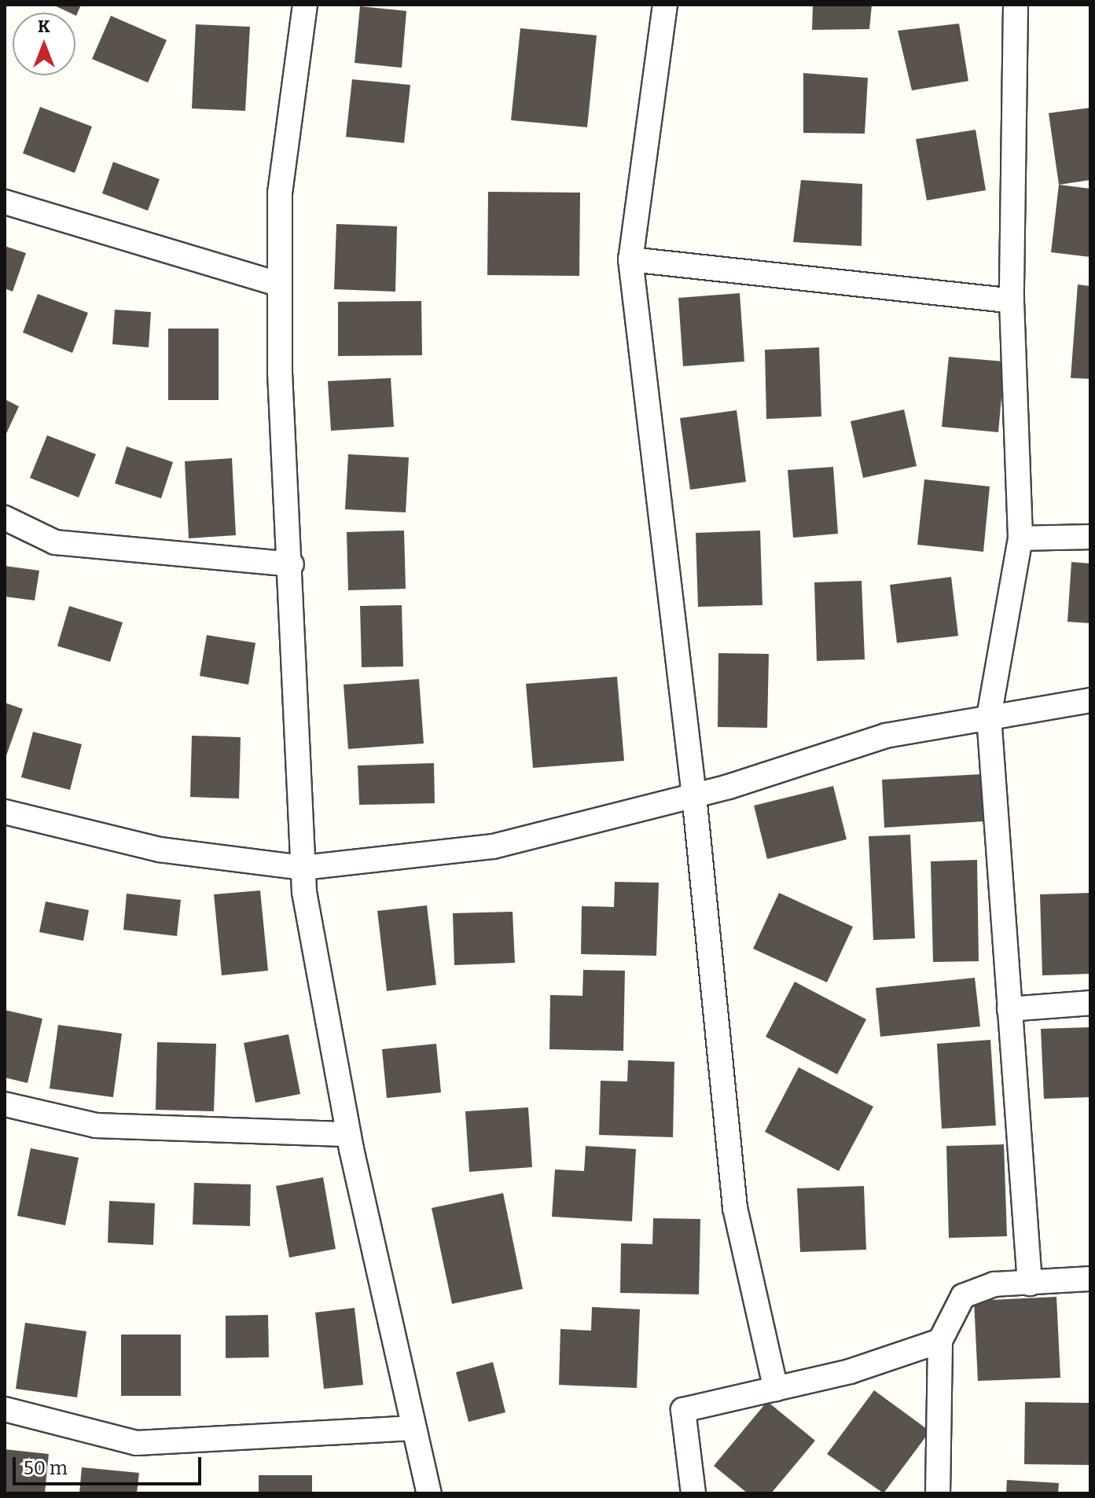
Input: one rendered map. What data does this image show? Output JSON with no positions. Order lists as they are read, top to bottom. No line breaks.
{"scale_bar":"50 m","north":"top"}
